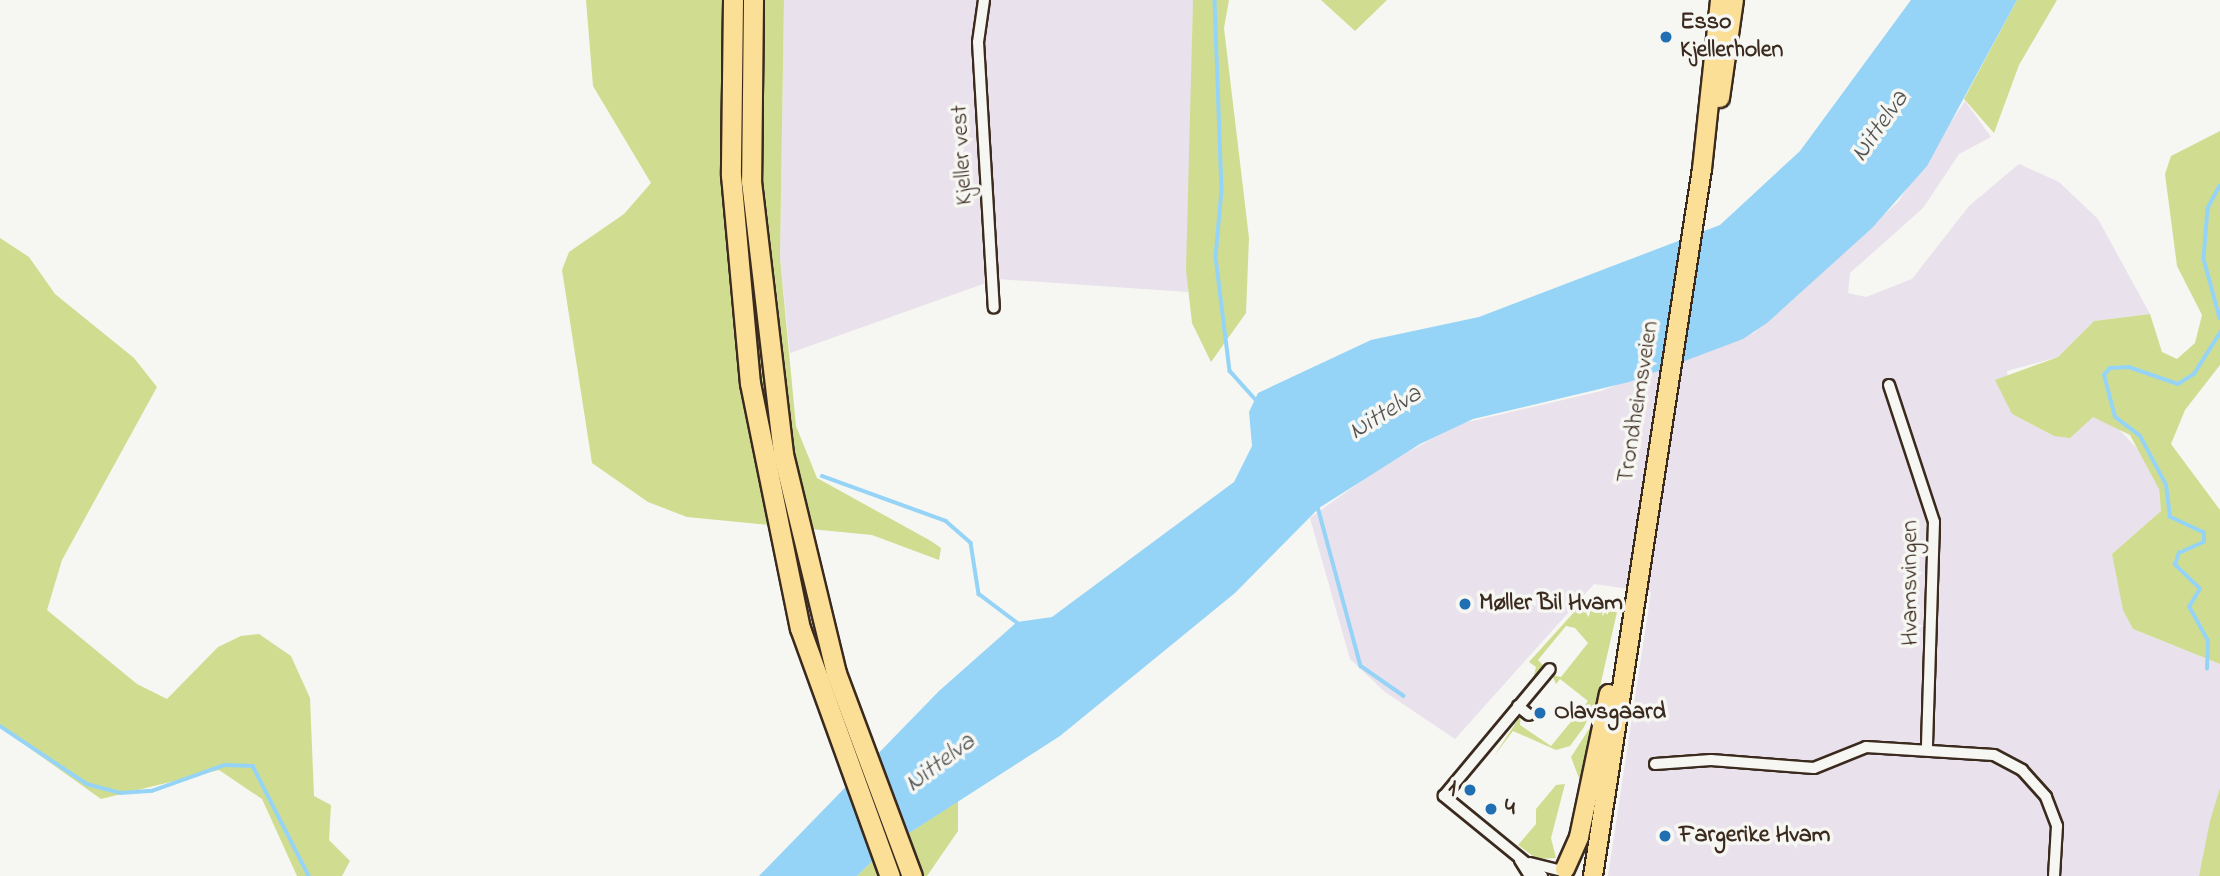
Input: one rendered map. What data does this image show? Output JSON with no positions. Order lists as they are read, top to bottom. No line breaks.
{"streets":{"highway":["Trondheimsveien"],"street":["Kjeller vest","Hvamsvingen"]},"water":["Nittelva"],"places":["Esso Kjellerholen","Møller Bil Hvam","Olavsgaard","1","4","Fargerike Hvam"]}
